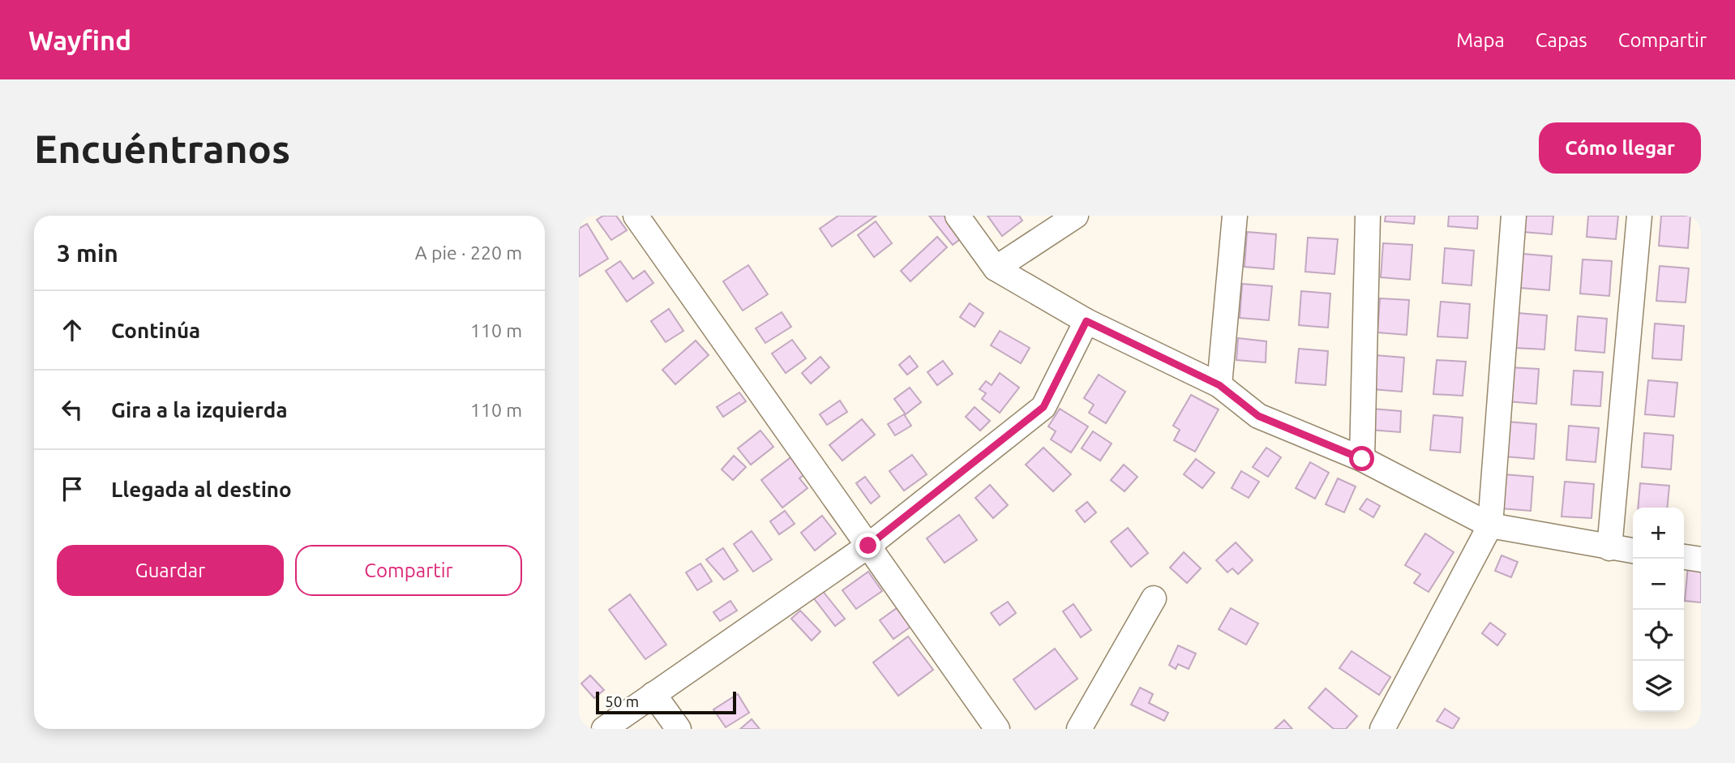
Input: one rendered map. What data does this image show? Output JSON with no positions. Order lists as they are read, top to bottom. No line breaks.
{"scale_bar":"50 m","page":{"header":"Wayfind","nav":["Mapa","Capas","Compartir"],"buttons":["Cómo llegar",["Guardar","Compartir"]],"title":"Encuéntranos","heading":["3 min","A pie · 220 m"],"list":[["Continúa","110 m"],["Gira a la izquierda","110 m"],"Llegada al destino"],"map_buttons":["+","−"],"scale":"50 m"}}
